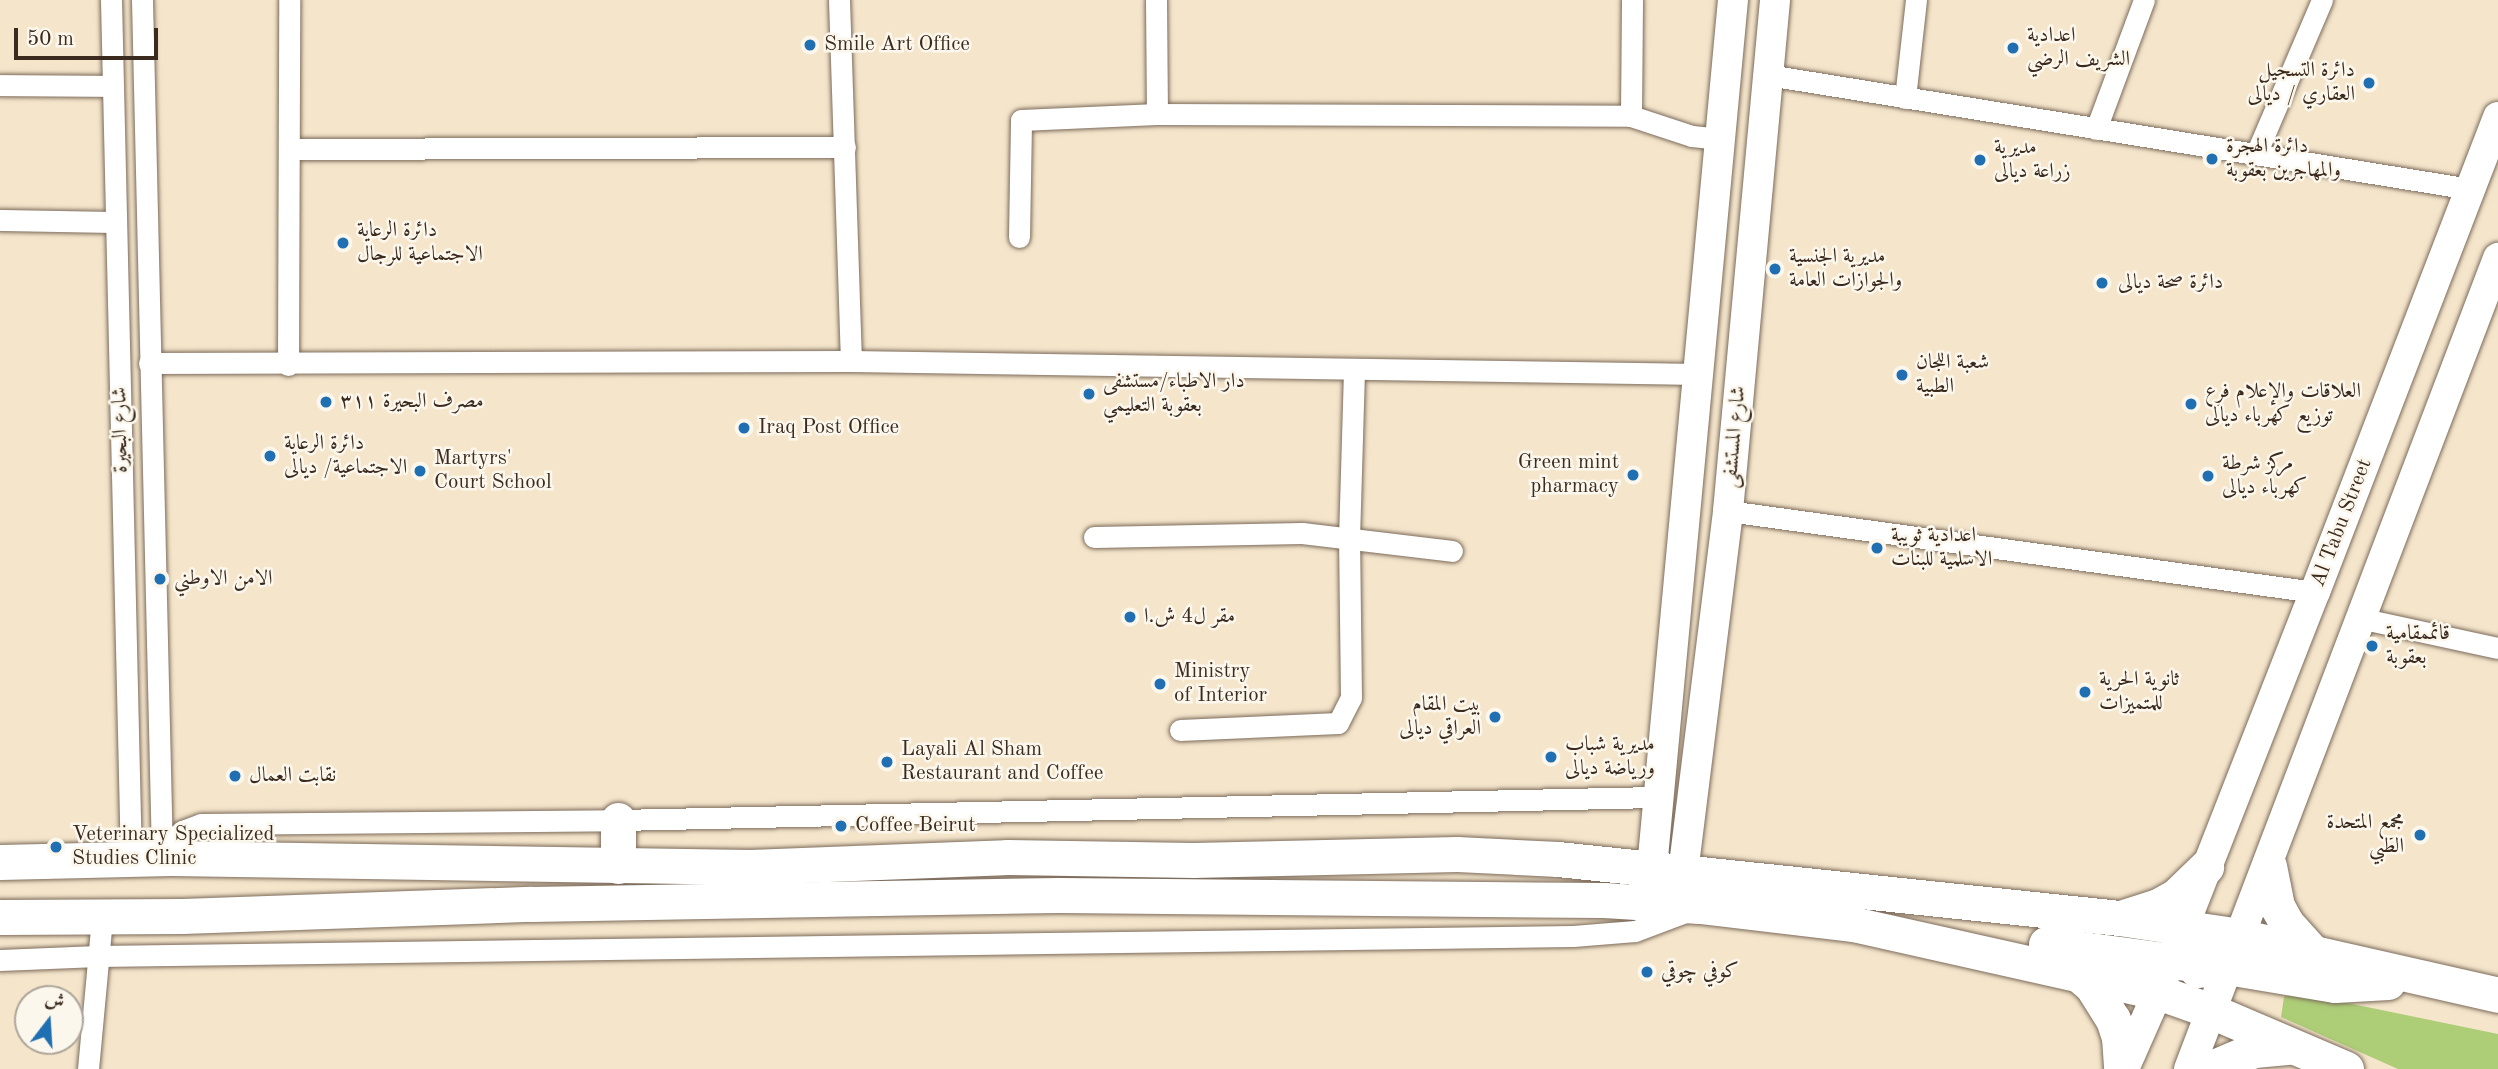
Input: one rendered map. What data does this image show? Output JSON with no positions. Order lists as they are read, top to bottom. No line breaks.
{"streets":{"street":["شارع البحيرة","شارع المستشفى","Al Tabu Street"]},"places":["Smile Art Office","اعدادية الشريف الرضي","دائرة التسجيل العقاري / ديالى","دائرة الهجرة والمهاجرين بعقوبة","مديرية زراعة ديالى","دائرة الرعاية الاجتماعية للرجال","مديرية الجنسية والجوازات العامة","دائرة صحة ديالى","شعبة اللجان الطبية","دار الاطباء/مستشفى بعقوبة التعليمي","مصرف البحيرة ٣١١","العلاقات والإعلام فرع توزيع كهرباء ديالى","Iraq Post Office","دائرة الرعاية الاجتماعية/ ديالى","Martyrs' Court School","Green mint pharmacy","مركز شرطة كهرباء ديالى","اعدادية ثويبة الاسلمية للبنات","الامن الاوطني","مقر ل4 ش.ا","قائممقامية بعقوبة","Ministry of Interior","ثانوية الحرية للمتميزات","بيت المقام العراقي ديالى","مديرية شباب ورياضة ديالى","Layali Al Sham Restaurant and Coffee","نقابت العمال","Coffee Beirut","مجمع المتحدة الطبي","Veterinary Specialized Studies Clinic","كوفي چوقي"],"scale_bar":"50 m","north":"top"}
